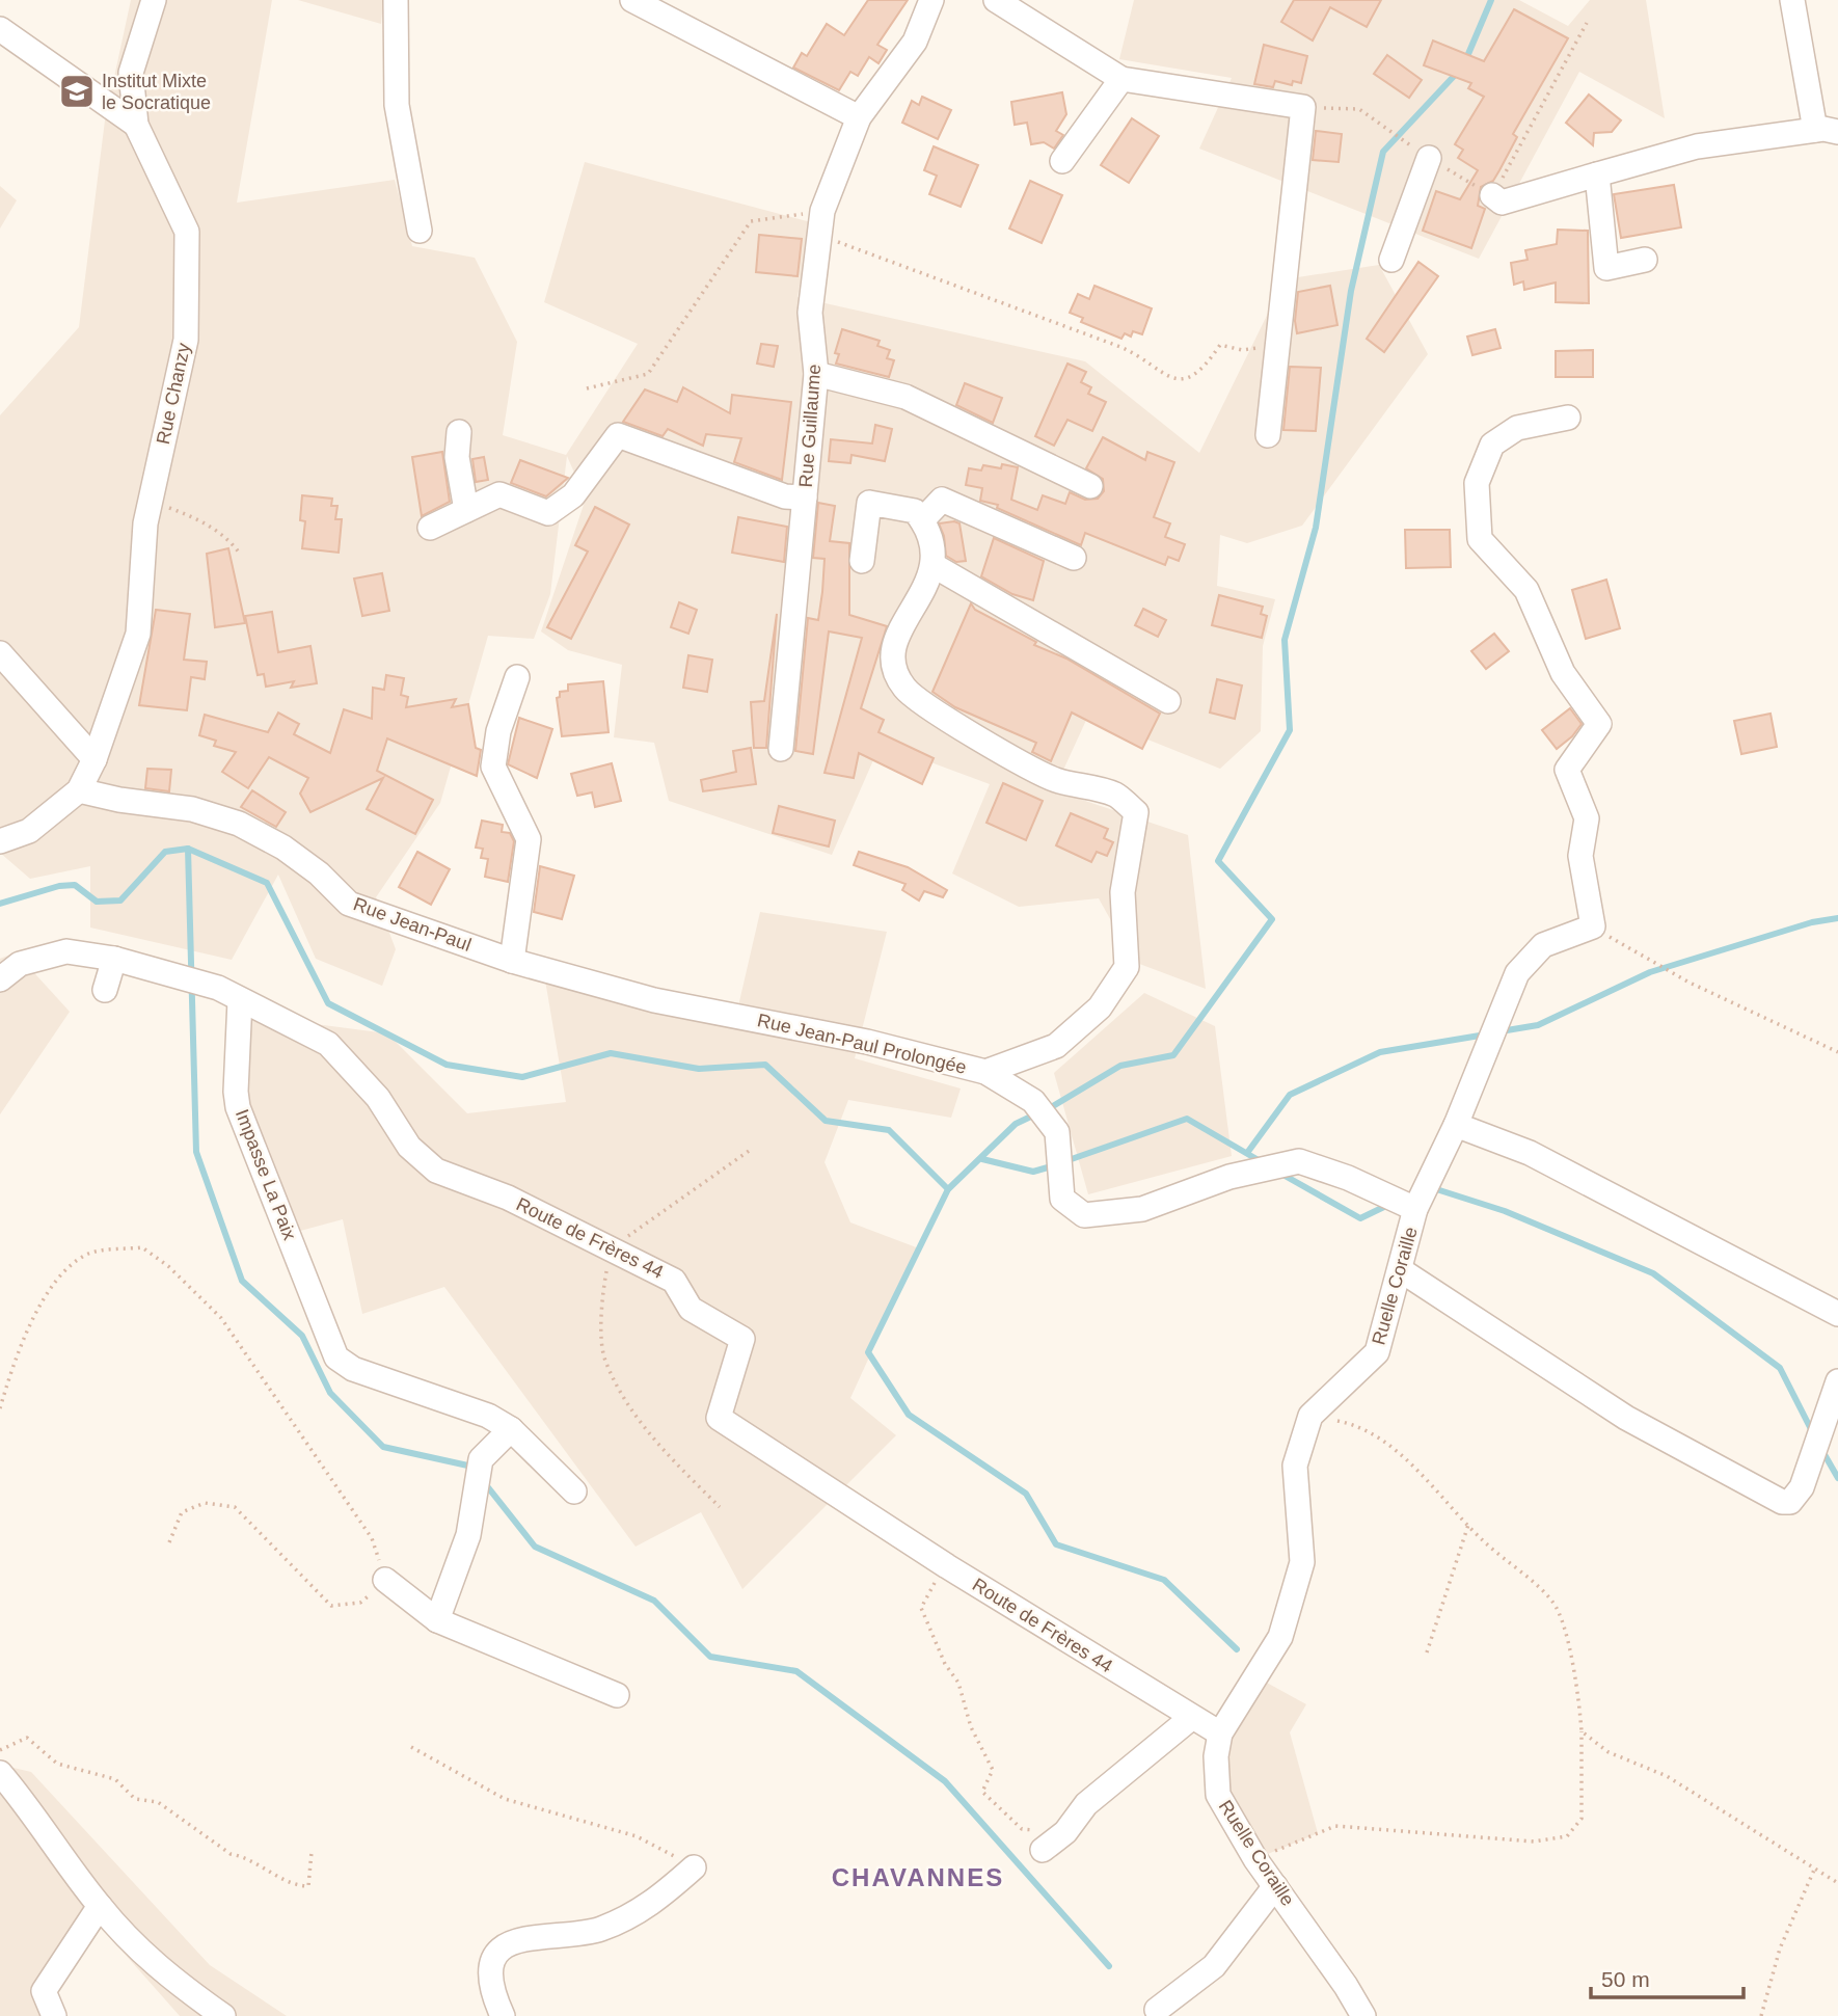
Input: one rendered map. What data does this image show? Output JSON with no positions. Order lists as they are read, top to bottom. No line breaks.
{"streets":{"street":["Rue Chanzy","Rue Guillaume","Rue Jean-Paul","Rue Jean-Paul Prolongée","Impasse La Paix","Route de Frères 44","Ruelle Coraille"]},"crossings":[["Rue Chanzy","Rue Jean-Paul"],["Rue Jean-Paul","Rue Jean-Paul Prolongée"],["Rue Jean-Paul Prolongée","Ruelle Coraille"],["Impasse La Paix","Route de Frères 44"],["Route de Frères 44","Ruelle Coraille"]],"districts":["CHAVANNES"],"places":{"school or university":["Institut Mixte le Socratique"]},"scale_bar":"50 m"}
